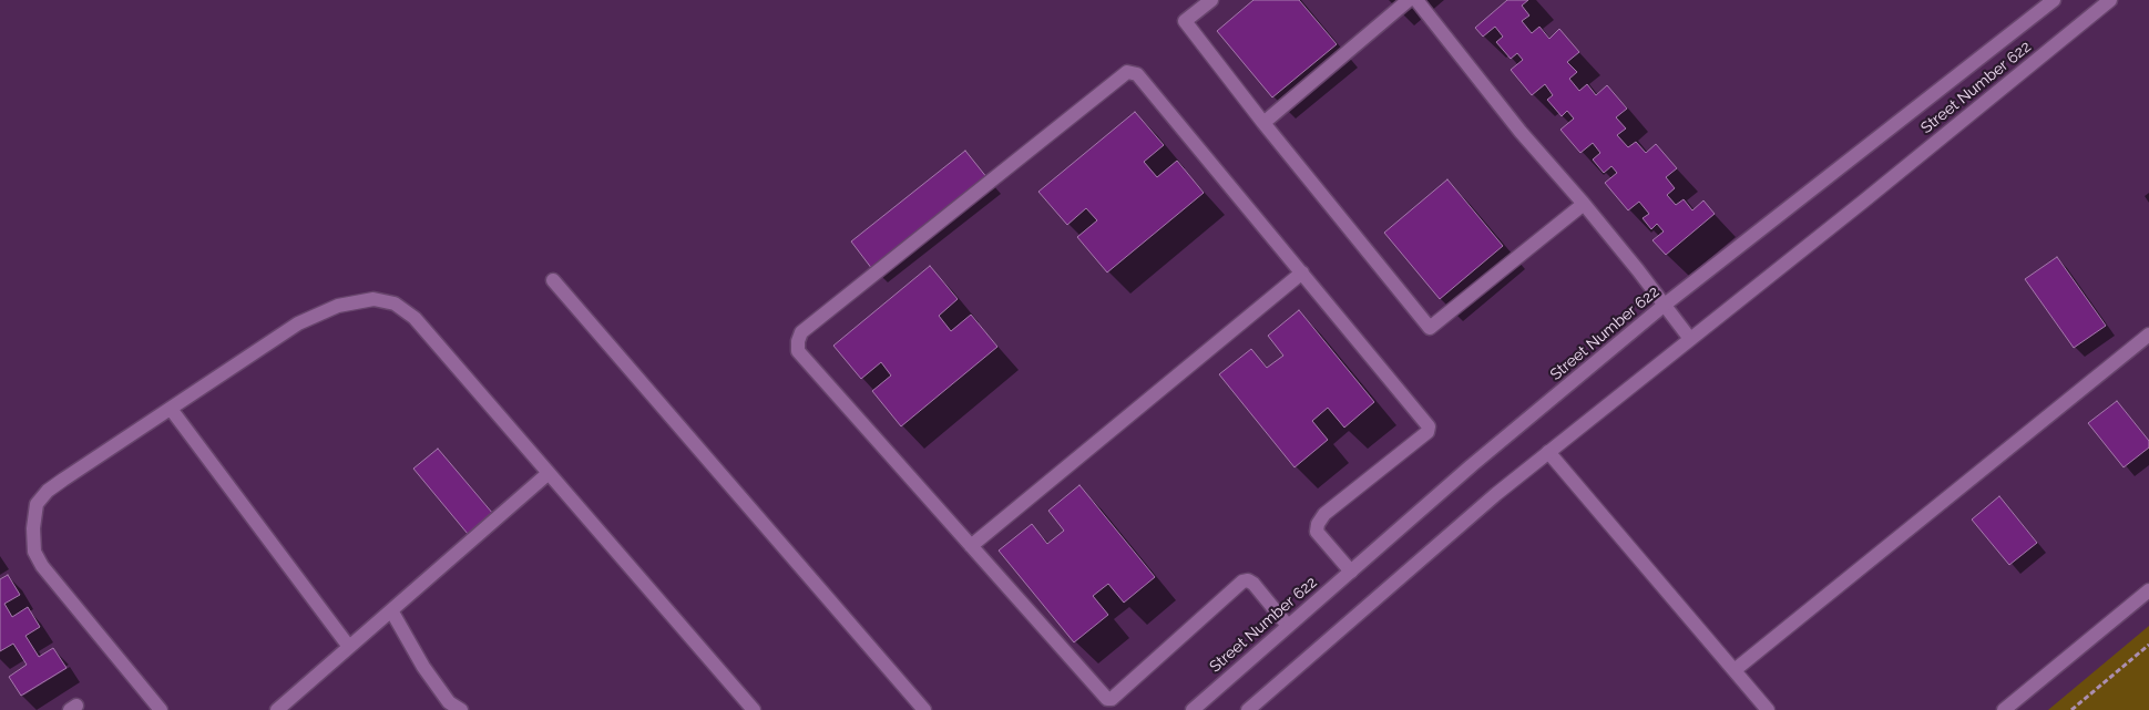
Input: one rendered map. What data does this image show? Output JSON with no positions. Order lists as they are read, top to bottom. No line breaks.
{"streets":{"street":["Street Number 622"]}}
